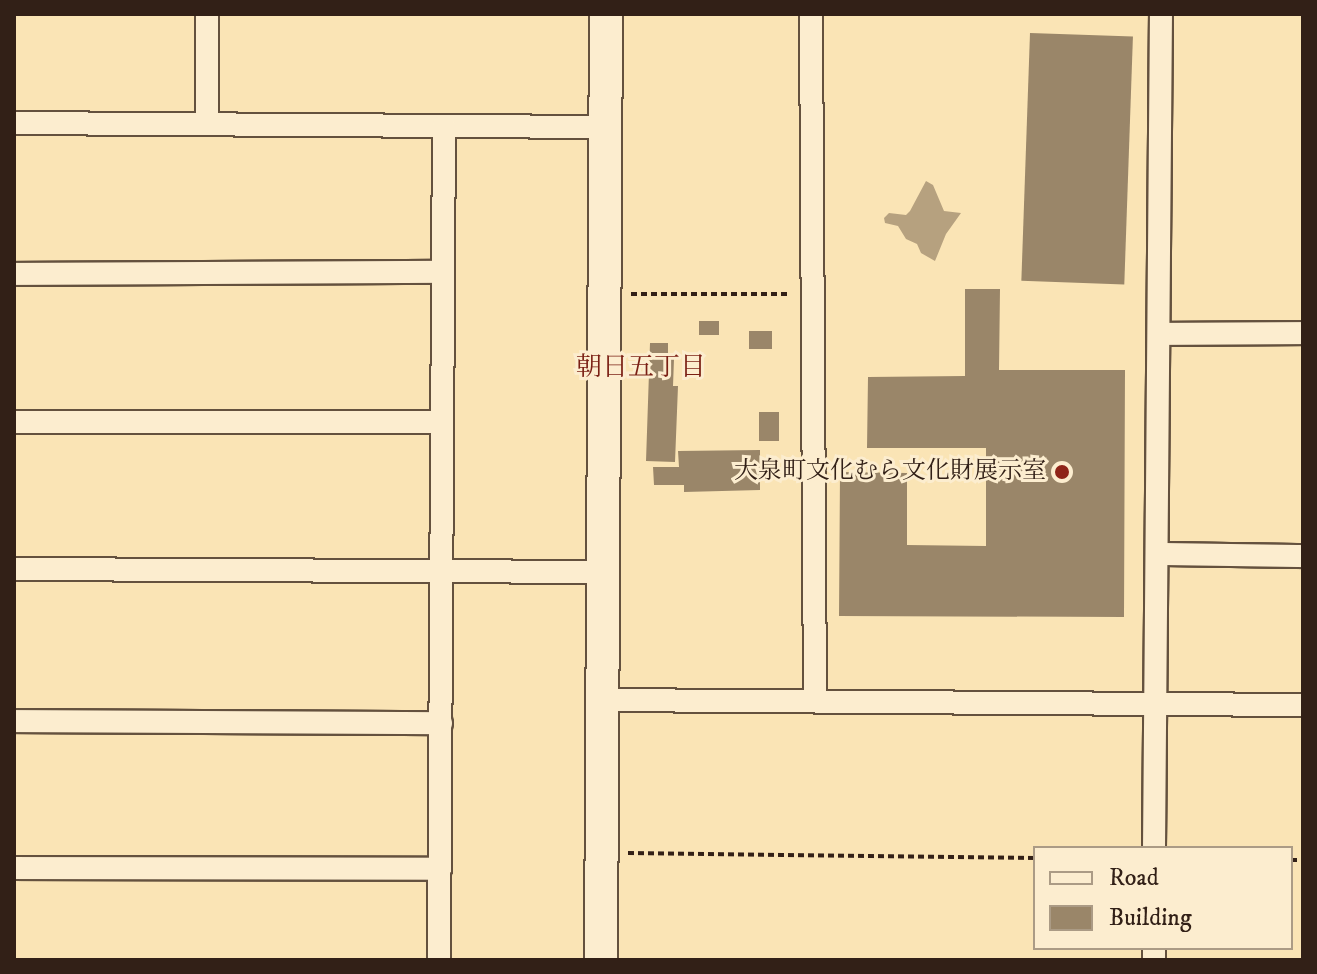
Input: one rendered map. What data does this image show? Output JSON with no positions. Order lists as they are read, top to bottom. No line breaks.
{"districts":["朝日五丁目"],"places":["大泉町文化むら文化財展示室"],"legend":["Road","Building"]}
